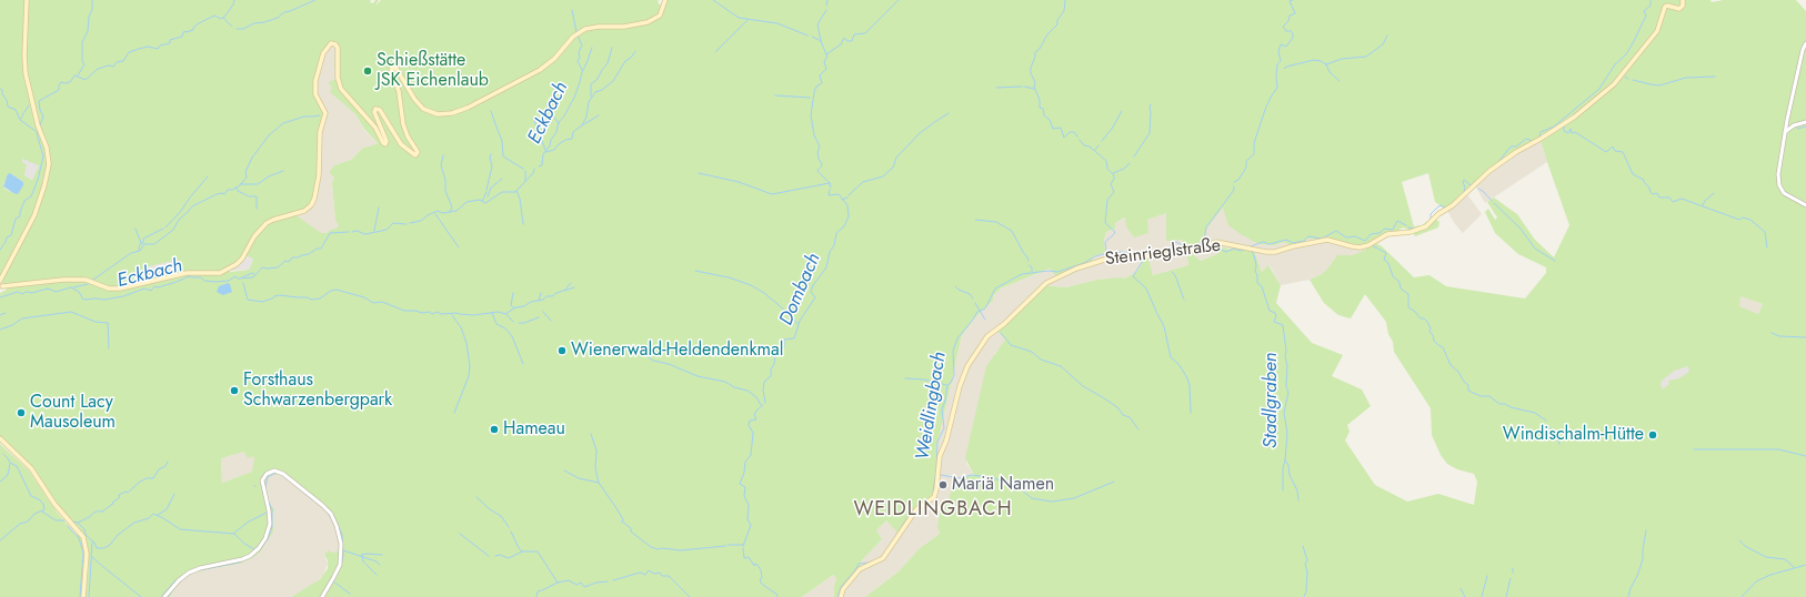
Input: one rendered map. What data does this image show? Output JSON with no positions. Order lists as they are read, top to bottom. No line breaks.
{"streets":{"main road":["Steinrieglstraße"]},"districts":["WEIDLINGBACH"],"water":["Eckbach","Dombach","Stadlgraben","Weidlingbach"],"places":["Schießstätte JSK Eichenlaub","Wienerwald-Heldendenkmal","Forsthaus Schwarzenbergpark","Count Lacy Mausoleum","Hameau","Windischalm-Hütte","Mariä Namen"]}
